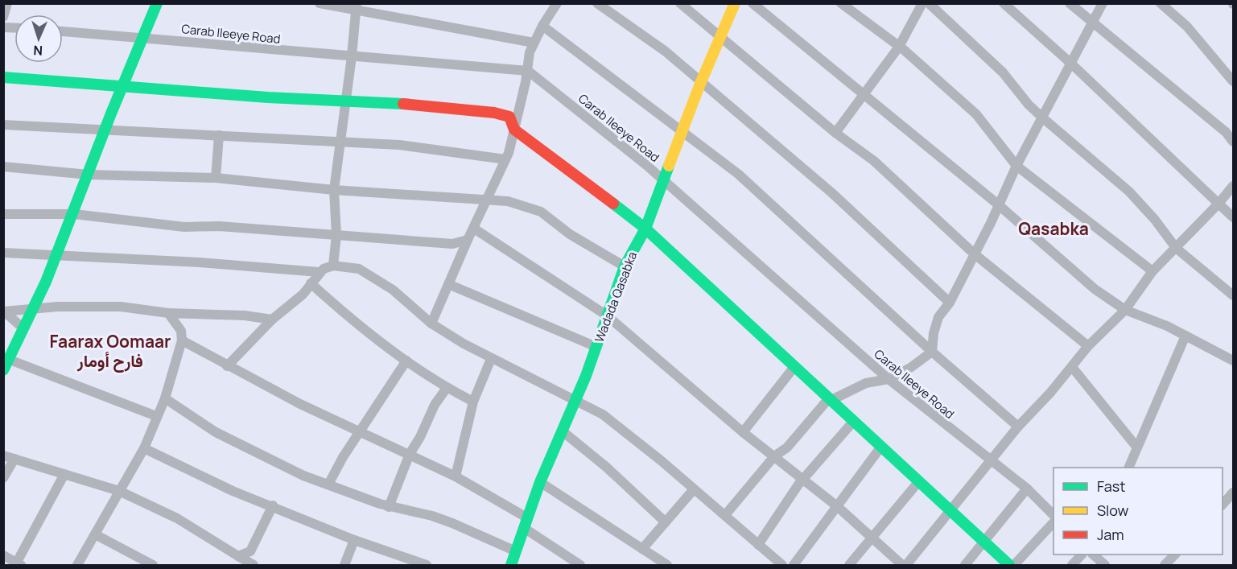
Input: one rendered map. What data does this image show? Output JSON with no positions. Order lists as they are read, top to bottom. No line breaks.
{"streets":{"street":["Carab Ileeye Road","Wadada Qasabka"]},"crossings":[["Carab Ileeye Road","Wadada Qasabka"]],"districts":["Qasabka","Faarax Oomaar فارح أومار"],"legend":["Fast","Slow","Jam"],"north":"bottom"}
